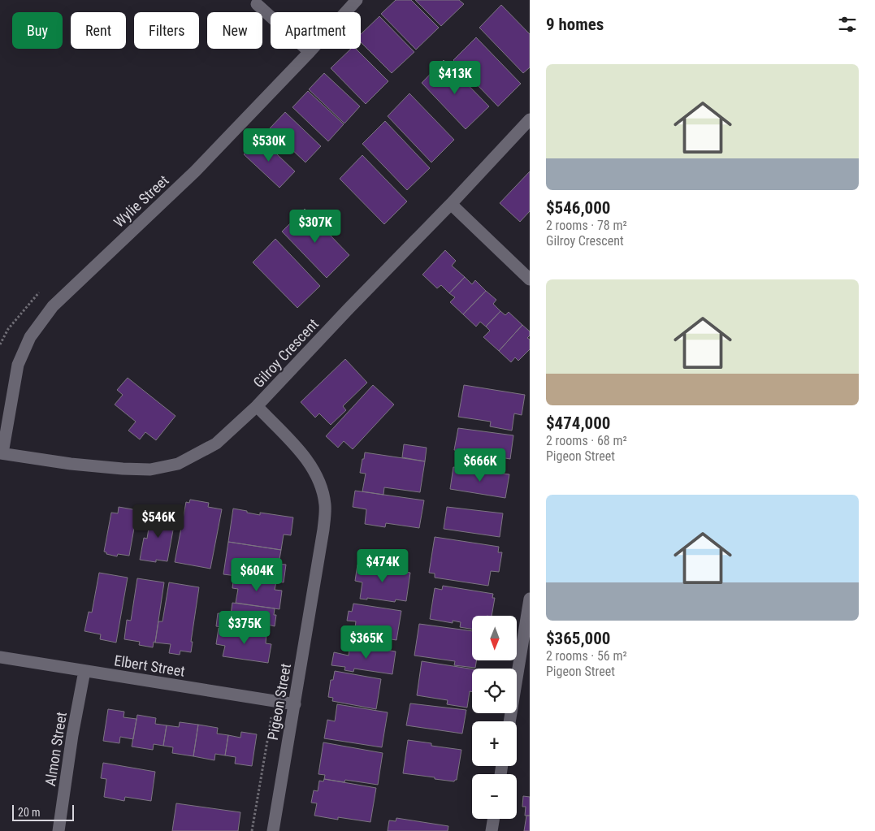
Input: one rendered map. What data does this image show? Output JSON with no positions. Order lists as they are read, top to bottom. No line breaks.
{"streets":{"street":["Wylie Street","Gilroy Crescent","Elbert Street","Pigeon Street","Almon Street"]},"crossings":[["Wylie Street","Gilroy Crescent"],["Gilroy Crescent","Pigeon Street"],["Elbert Street","Pigeon Street"],["Elbert Street","Almon Street"]],"scale_bar":"20 m","north":"bottom","page":{"heading":"9 homes","chip":["Buy","Rent","Filters","New","Apartment"],"list":[{"name":"$546,000","note":"2 rooms · 78 m² · Gilroy Crescent"},{"name":"$474,000","note":"2 rooms · 68 m² · Pigeon Street"},{"name":"$365,000","note":"2 rooms · 56 m² · Pigeon Street"}],"price":["$413K","$530K","$307K","$666K","$546K","$474K","$604K","$375K","$365K"],"map_buttons":["+","−"],"scale":"20 m"}}
